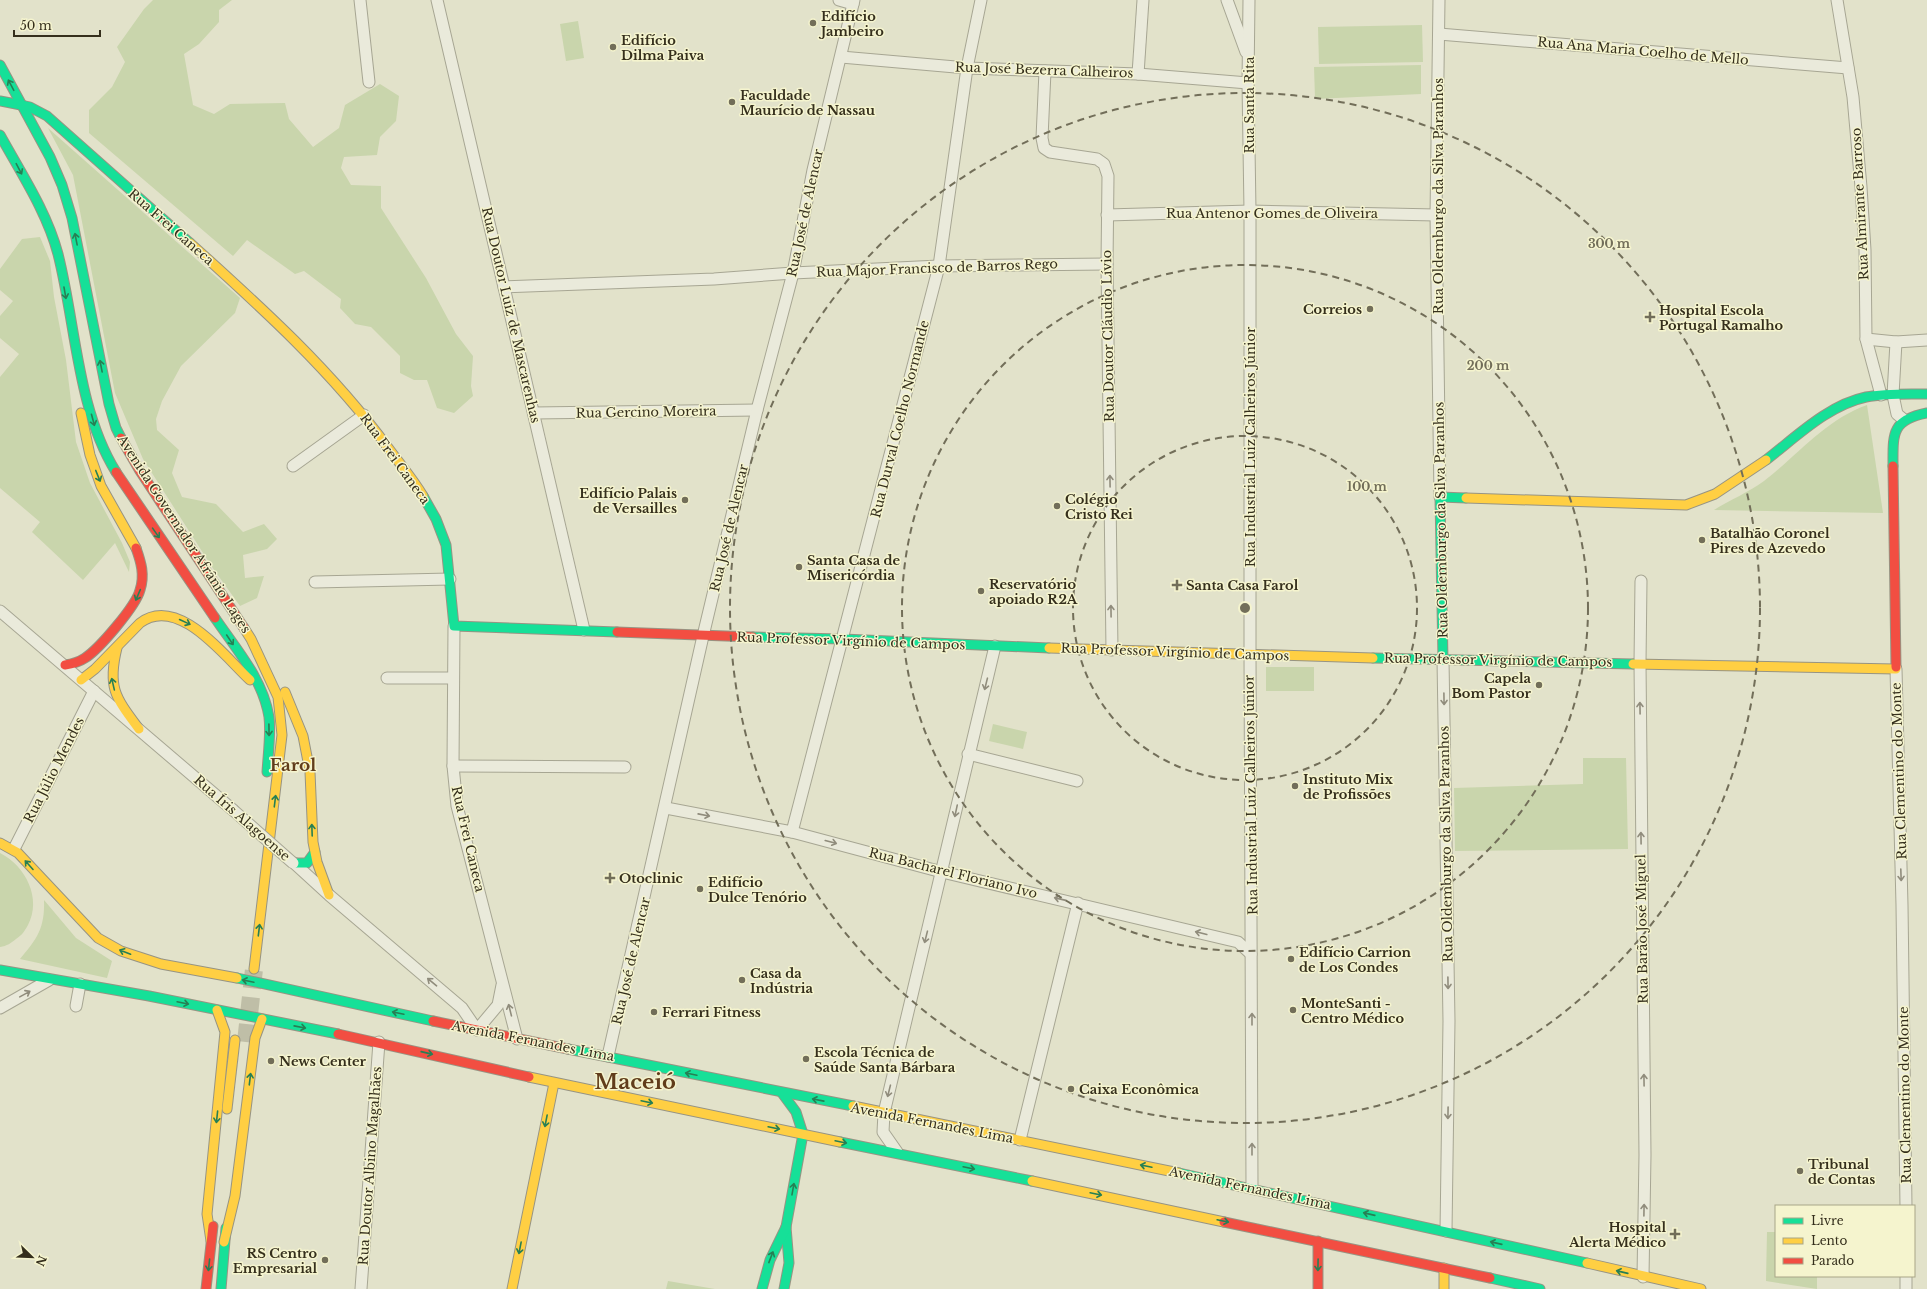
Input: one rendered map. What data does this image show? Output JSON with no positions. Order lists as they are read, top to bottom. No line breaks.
{"streets":{"main road":["Rua Oldemburgo da Silva Paranhos","Rua Frei Caneca","Avenida Governador Afrânio Lages","Rua Professor Virgínio de Campos","Rua Clementino do Monte","Avenida Fernandes Lima"],"street":["Rua Ana Maria Coelho de Mello","Rua José Bezerra Calheiros","Rua Santa Rita","Rua Almirante Barroso","Rua José de Alencar","Rua Antenor Gomes de Oliveira","Rua Major Francisco de Barros Rego","Rua Doutor Luiz de Mascarenhas","Rua Doutor Cláudio Lívio","Rua Gercino Moreira","Rua Durval Coelho Normande","Rua Industrial Luiz Calheiros Júnior","Rua Júlio Mendes","Rua Íris Alagoense","Rua Bacharel Floriano Ivo","Rua Barão José Miguel","Rua Doutor Albino Magalhães"]},"crossings":[["Rua Ana Maria Coelho de Mello","Rua Oldemburgo da Silva Paranhos"],["Rua Ana Maria Coelho de Mello","Rua Almirante Barroso"],["Rua José Bezerra Calheiros","Rua Santa Rita"],["Rua José Bezerra Calheiros","Rua José de Alencar"],["Rua José Bezerra Calheiros","Rua Doutor Cláudio Lívio"],["Rua José Bezerra Calheiros","Rua Durval Coelho Normande"],["Rua Santa Rita","Rua Antenor Gomes de Oliveira"],["Rua Santa Rita","Rua Industrial Luiz Calheiros Júnior"],["Rua Oldemburgo da Silva Paranhos","Rua Antenor Gomes de Oliveira"],["Rua Oldemburgo da Silva Paranhos","Rua Professor Virgínio de Campos"],["Rua Oldemburgo da Silva Paranhos","Avenida Fernandes Lima"],["Rua José de Alencar","Rua Major Francisco de Barros Rego"],["Rua José de Alencar","Rua Gercino Moreira"],["Rua José de Alencar","Rua Professor Virgínio de Campos"],["Rua José de Alencar","Rua Bacharel Floriano Ivo"],["Rua José de Alencar","Avenida Fernandes Lima"],["Rua Antenor Gomes de Oliveira","Rua Doutor Cláudio Lívio"],["Rua Antenor Gomes de Oliveira","Rua Industrial Luiz Calheiros Júnior"],["Rua Frei Caneca","Avenida Governador Afrânio Lages"],["Rua Frei Caneca","Rua Professor Virgínio de Campos"],["Rua Frei Caneca","Rua Íris Alagoense"],["Rua Frei Caneca","Avenida Fernandes Lima"],["Rua Major Francisco de Barros Rego","Rua Doutor Luiz de Mascarenhas"],["Rua Major Francisco de Barros Rego","Rua Doutor Cláudio Lívio"],["Rua Major Francisco de Barros Rego","Rua Durval Coelho Normande"],["Rua Doutor Luiz de Mascarenhas","Rua Gercino Moreira"],["Rua Doutor Luiz de Mascarenhas","Rua Professor Virgínio de Campos"],["Rua Doutor Cláudio Lívio","Rua Professor Virgínio de Campos"],["Rua Durval Coelho Normande","Rua Professor Virgínio de Campos"],["Rua Durval Coelho Normande","Rua Bacharel Floriano Ivo"],["Rua Industrial Luiz Calheiros Júnior","Rua Professor Virgínio de Campos"],["Rua Industrial Luiz Calheiros Júnior","Rua Bacharel Floriano Ivo"],["Rua Industrial Luiz Calheiros Júnior","Avenida Fernandes Lima"],["Rua Professor Virgínio de Campos","Rua Clementino do Monte"],["Rua Professor Virgínio de Campos","Rua Barão José Miguel"],["Rua Júlio Mendes","Rua Íris Alagoense"],["Rua Júlio Mendes","Avenida Fernandes Lima"],["Rua Íris Alagoense","Avenida Fernandes Lima"],["Rua Barão José Miguel","Avenida Fernandes Lima"]],"one_way":["Rua Oldemburgo da Silva Paranhos","Rua Doutor Cláudio Lívio","Rua Clementino do Monte","Rua Barão José Miguel"],"districts":["Farol","Maceió"],"places":{"other":["Edifício Jambeiro","Edifício Dilma Paiva","Faculdade Maurício de Nassau","Correios","Edifício Palais de Versailles","Colégio Cristo Rei","Batalhão Coronel Pires de Azevedo","Santa Casa de Misericórdia","Reservatório apoiado R2A","Capela Bom Pastor","Instituto Mix de Profissões","Edifício Dulce Tenório","Edifício Carrion de Los Condes","Casa da Indústria","MonteSanti - Centro Médico","Ferrari Fitness","Escola Técnica de Saúde Santa Bárbara","News Center","Caixa Econômica","Tribunal de Contas","RS Centro Empresarial"],"health":["Hospital Escola Portugal Ramalho","Santa Casa Farol","Otoclinic","Hospital Alerta Médico"]},"legend":["Livre","Lento","Parado"],"scale_bar":"50 m","north":"bottom right","rings":["300 m","200 m","100 m"]}
